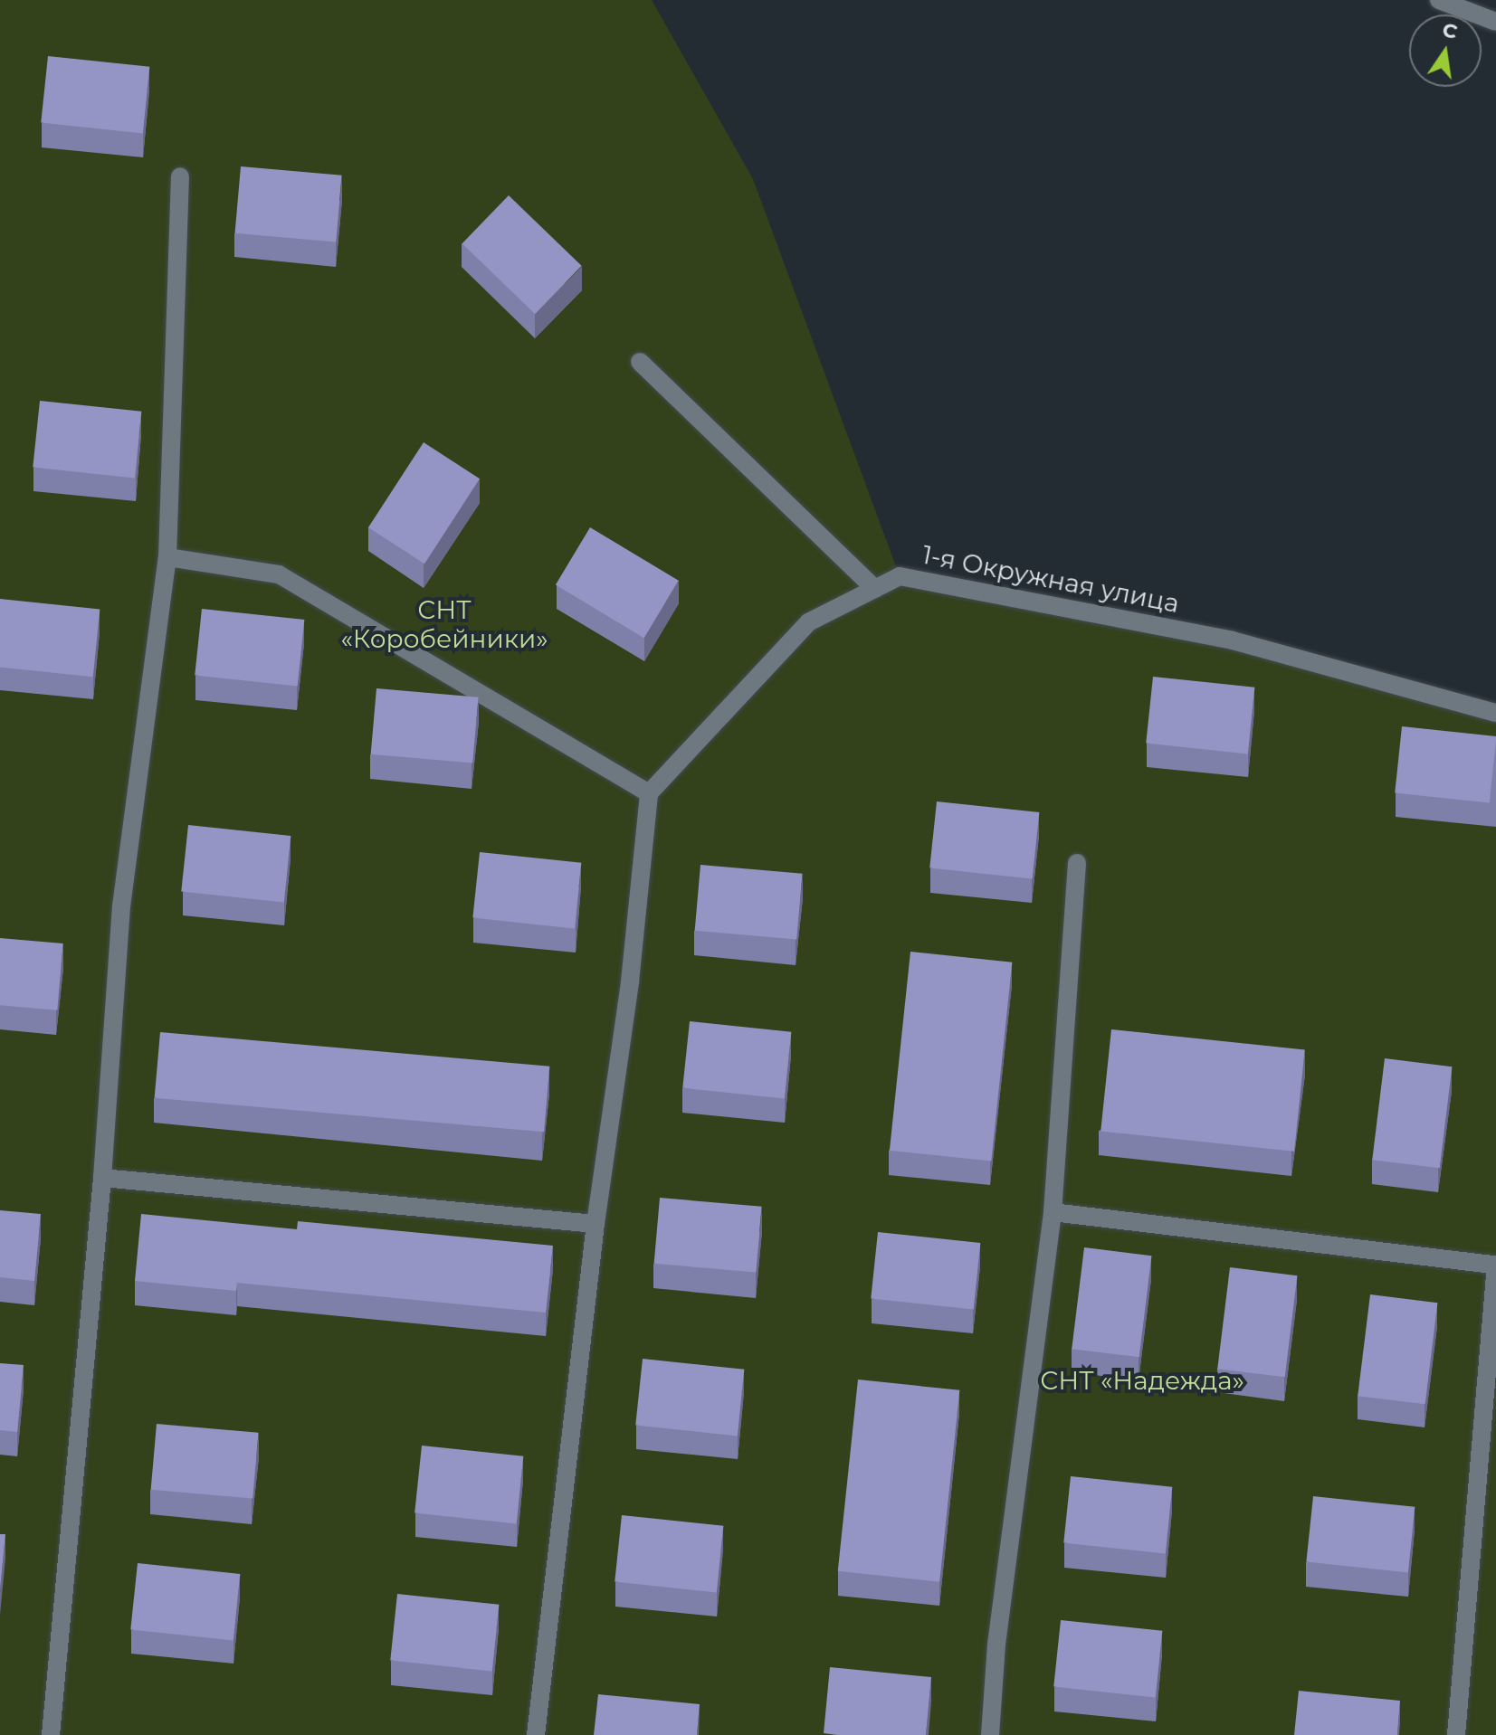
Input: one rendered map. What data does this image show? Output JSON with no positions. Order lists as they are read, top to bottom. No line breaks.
{"streets":{"street":["1-я Окружная улица"]},"parks":["СНТ «Коробейники»","СНТ «Надежда»"],"north":"top"}
